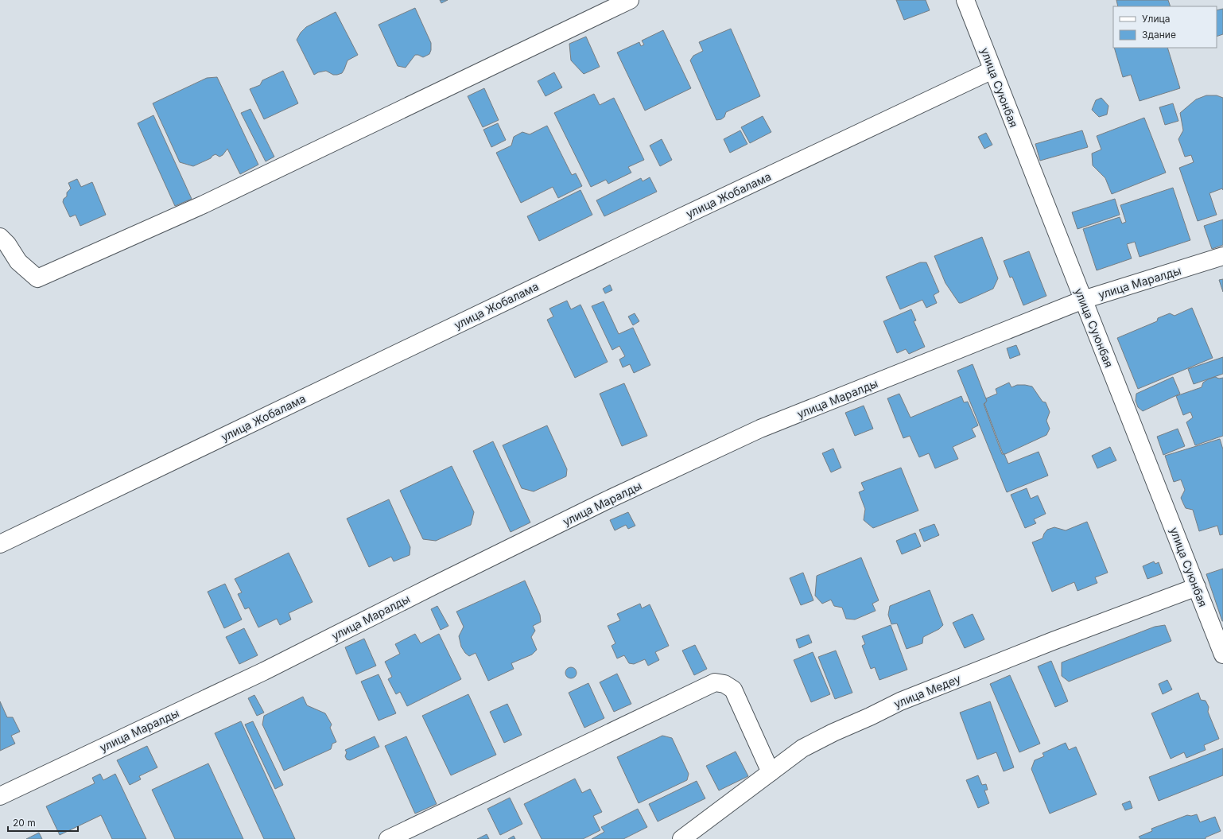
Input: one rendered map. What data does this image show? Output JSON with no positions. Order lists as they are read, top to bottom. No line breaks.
{"streets":{"street":["улица Суюнбая","улица Жобалама","улица Маралды","улица Медеу"]},"crossings":[["улица Суюнбая","улица Жобалама"],["улица Суюнбая","улица Маралды"],["улица Суюнбая","улица Медеу"]],"legend":["Улица","Здание"],"scale_bar":"20 m"}
